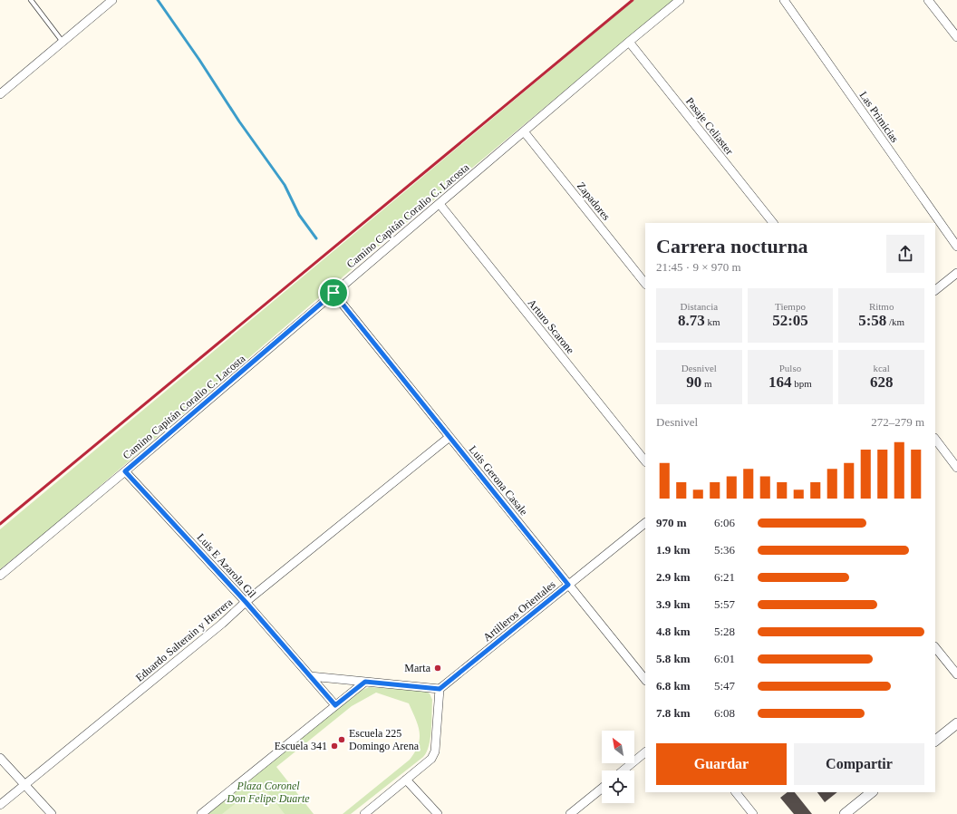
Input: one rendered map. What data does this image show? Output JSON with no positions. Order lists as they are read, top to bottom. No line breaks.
{"streets":{"street":["Las Primicias","Pasaje Celiaster","Zapadores","Camino Capitán Coralio C. Lacosta","Arturo Scarone","Luis Gerona Casale","Luis E Azarola Gil","Artilleros Orientales","Eduardo Salterain y Herrera"]},"crossings":[["Pasaje Celiaster","Camino Capitán Coralio C. Lacosta"],["Zapadores","Camino Capitán Coralio C. Lacosta"],["Camino Capitán Coralio C. Lacosta","Arturo Scarone"],["Camino Capitán Coralio C. Lacosta","Luis Gerona Casale"],["Camino Capitán Coralio C. Lacosta","Luis E Azarola Gil"],["Luis Gerona Casale","Artilleros Orientales"],["Luis Gerona Casale","Eduardo Salterain y Herrera"],["Luis E Azarola Gil","Eduardo Salterain y Herrera"]],"parks":["Plaza Coronel Don Felipe Duarte"],"places":["Marta","Escuela 225 Domingo Arena","Escuela 341"],"north":"top left","page":{"heading":["Carrera nocturna","21:45 · 9 × 970 m"],"stats":[["Distancia","8.73 km"],["Tiempo","52:05"],["Ritmo","5:58 /km"],["Desnivel","90 m"],["Pulso","164 bpm"],["kcal","628"]],"chart":["Desnivel","272–279 m"],"list":[{"name":"970 m","note":"6:06"},{"name":"1.9 km","note":"5:36"},{"name":"2.9 km","note":"6:21"},{"name":"3.9 km","note":"5:57"},{"name":"4.8 km","note":"5:28"},{"name":"5.8 km","note":"6:01"},{"name":"6.8 km","note":"5:47"},{"name":"7.8 km","note":"6:08"}],"buttons":["Guardar","Compartir"]}}
